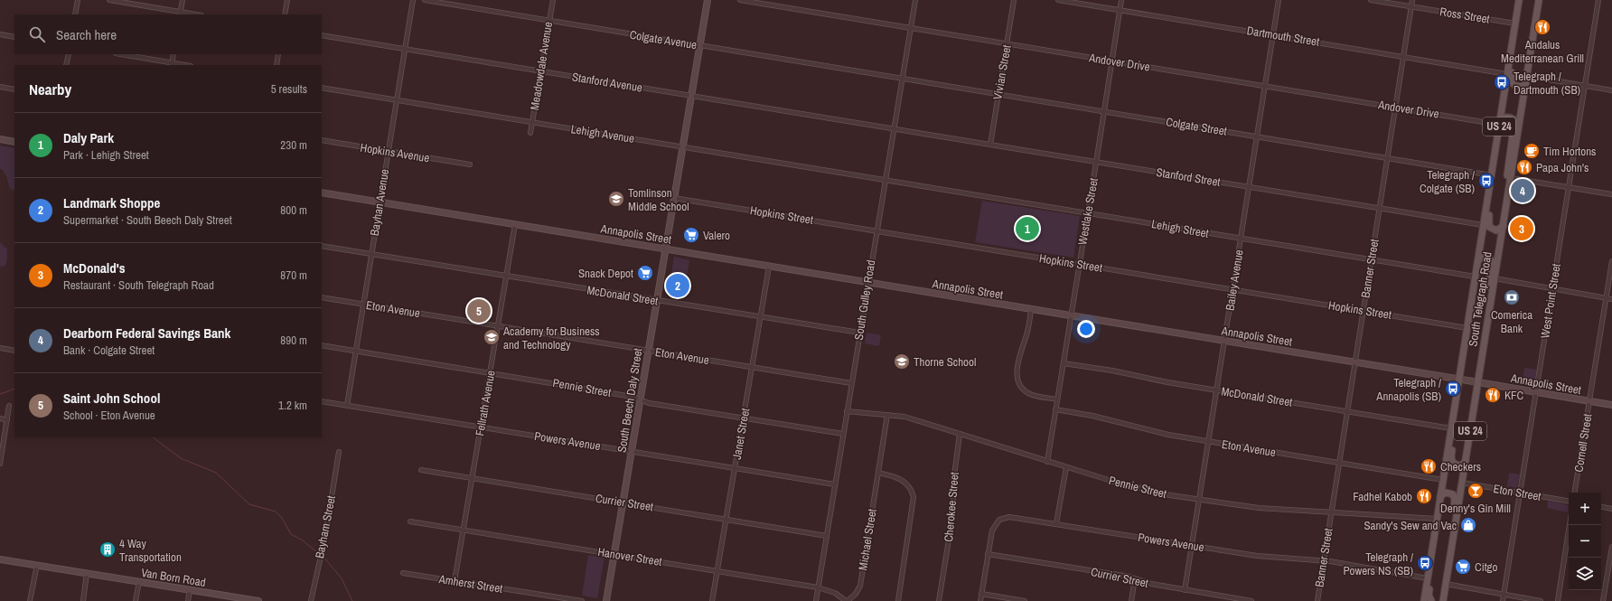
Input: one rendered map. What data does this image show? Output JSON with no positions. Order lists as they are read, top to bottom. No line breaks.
{"streets":{"main road":["US 24","South Telegraph Road"],"street":["Ross Street","Dartmouth Street","Colgate Avenue","Andover Drive","Meadowdale Avenue","Vivian Street","Stanford Avenue","Colgate Street","Lehigh Avenue","Hopkins Avenue","Stanford Street","Bayhan Avenue","Westlake Street","Hopkins Street","Lehigh Street","Annapolis Street","Banner Street","Bailey Avenue","McDonald Street","South Gulley Road","West Point Street","Eton Avenue","Pennie Street","South Beech Daly Street","Fellrath Avenue","Janet Street","Powers Avenue","Cornell Street","Eton Street","Currier Street","Cherokee Street","Bayham Street","Michael Street","Hanover Street","Van Born Road","Amherst Street"]},"crossings":[["Ross Street","Banner Street"],["Ross Street","South Telegraph Road"],["Dartmouth Street","Westlake Street"],["Dartmouth Street","Banner Street"],["Dartmouth Street","Bailey Avenue"],["Dartmouth Street","South Telegraph Road"],["Colgate Avenue","Meadowdale Avenue"],["Colgate Avenue","Colgate Street"],["Colgate Avenue","South Gulley Road"],["Colgate Avenue","South Beech Daly Street"],["Andover Drive","Vivian Street"],["Andover Drive","Westlake Street"],["Andover Drive","Banner Street"],["Andover Drive","Bailey Avenue"],["Andover Drive","South Telegraph Road"],["Andover Drive","South Gulley Road"],["Meadowdale Avenue","Stanford Avenue"],["Meadowdale Avenue","Lehigh Avenue"],["Vivian Street","Colgate Street"],["Vivian Street","Stanford Street"],["Stanford Avenue","Stanford Street"],["Stanford Avenue","Bayhan Avenue"],["Stanford Avenue","South Gulley Road"],["Stanford Avenue","South Beech Daly Street"],["Colgate Street","Westlake Street"],["Colgate Street","Banner Street"],["Colgate Street","Bailey Avenue"],["Colgate Street","South Telegraph Road"],["Colgate Street","South Gulley Road"],["Lehigh Avenue","Bayhan Avenue"],["Lehigh Avenue","Lehigh Street"],["Lehigh Avenue","South Gulley Road"],["Lehigh Avenue","South Beech Daly Street"],["Hopkins Avenue","Bayhan Avenue"],["Stanford Street","Westlake Street"],["Stanford Street","Banner Street"],["Stanford Street","Bailey Avenue"],["Stanford Street","South Telegraph Road"],["Stanford Street","South Gulley Road"],["Bayhan Avenue","Annapolis Street"],["Bayhan Avenue","McDonald Street"],["Bayhan Avenue","Eton Avenue"],["Bayhan Avenue","Pennie Street"],["Bayhan Avenue","Powers Avenue"],["Westlake Street","Hopkins Street"],["Westlake Street","Lehigh Street"],["Westlake Street","Annapolis Street"],["Westlake Street","McDonald Street"],["Westlake Street","Eton Avenue"],["Westlake Street","Pennie Street"],["Hopkins Street","Banner Street"],["Hopkins Street","Bailey Avenue"],["Hopkins Street","South Telegraph Road"],["Hopkins Street","South Gulley Road"],["Hopkins Street","South Beech Daly Street"],["Lehigh Street","Banner Street"],["Lehigh Street","Bailey Avenue"],["Lehigh Street","South Telegraph Road"],["Lehigh Street","South Gulley Road"],["Annapolis Street","Banner Street"],["Annapolis Street","Bailey Avenue"],["Annapolis Street","South Telegraph Road"],["Annapolis Street","South Gulley Road"],["Annapolis Street","West Point Street"],["Annapolis Street","South Beech Daly Street"],["Annapolis Street","Fellrath Avenue"],["Annapolis Street","Janet Street"],["Annapolis Street","Cornell Street"],["Banner Street","McDonald Street"],["Banner Street","Eton Avenue"],["Banner Street","Pennie Street"],["Banner Street","Powers Avenue"],["Bailey Avenue","McDonald Street"],["Bailey Avenue","Eton Avenue"],["Bailey Avenue","Pennie Street"],["Bailey Avenue","Powers Avenue"],["Bailey Avenue","Currier Street"],["McDonald Street","South Telegraph Road"],["McDonald Street","South Gulley Road"],["McDonald Street","South Beech Daly Street"],["McDonald Street","Fellrath Avenue"],["McDonald Street","Janet Street"],["South Telegraph Road","Eton Avenue"],["South Telegraph Road","Pennie Street"],["South Telegraph Road","Powers Avenue"],["South Telegraph Road","Eton Street"],["South Gulley Road","Eton Avenue"],["South Gulley Road","Pennie Street"],["South Gulley Road","Powers Avenue"],["South Gulley Road","Currier Street"],["South Gulley Road","Hanover Street"],["West Point Street","Eton Street"],["Eton Avenue","South Beech Daly Street"],["Eton Avenue","Fellrath Avenue"],["Eton Avenue","Janet Street"],["Pennie Street","South Beech Daly Street"],["Pennie Street","Fellrath Avenue"],["Pennie Street","Janet Street"],["Pennie Street","Cherokee Street"],["Pennie Street","Michael Street"],["South Beech Daly Street","Powers Avenue"],["South Beech Daly Street","Currier Street"],["South Beech Daly Street","Hanover Street"],["Fellrath Avenue","Powers Avenue"],["Fellrath Avenue","Currier Street"],["Fellrath Avenue","Hanover Street"],["Fellrath Avenue","Amherst Street"],["Janet Street","Powers Avenue"],["Janet Street","Currier Street"],["Janet Street","Hanover Street"],["Powers Avenue","Currier Street"],["Michael Street","Hanover Street"]],"places":{"restaurant":["Andalus Mediterranean Grill","Papa John's","KFC","Checkers","Fadhel Kabob"],"bus stop":["Telegraph / Dartmouth (SB)","Telegraph / Colgate (SB)","Telegraph / Annapolis (SB)","Telegraph / Powers NS (SB)"],"cafe":["Tim Hortons"],"school or university":["Tomlinson Middle School","Academy for Business and Technology","Thorne School"],"supermarket":["Valero","Snack Depot","Citgo"],"bank":["Comerica Bank"],"bar":["Denny's Gin Mill"],"shop":["Sandy's Sew and Vac"],"building":["4 Way Transportation"]},"page":{"search":"Search here","heading":["Nearby","5 results"],"list":[{"mark":"1","name":"Daly Park","note":"Park · Lehigh Street","value":"230 m"},{"mark":"2","name":"Landmark Shoppe","note":"Supermarket · South Beech Daly Street","value":"800 m"},{"mark":"3","name":"McDonald's","note":"Restaurant · South Telegraph Road","value":"870 m"},{"mark":"4","name":"Dearborn Federal Savings Bank","note":"Bank · Colgate Street","value":"890 m"},{"mark":"5","name":"Saint John School","note":"School · Eton Avenue","value":"1.2 km"}],"pins":["4","1","3","2","5"],"map_buttons":["+","−"]}}
